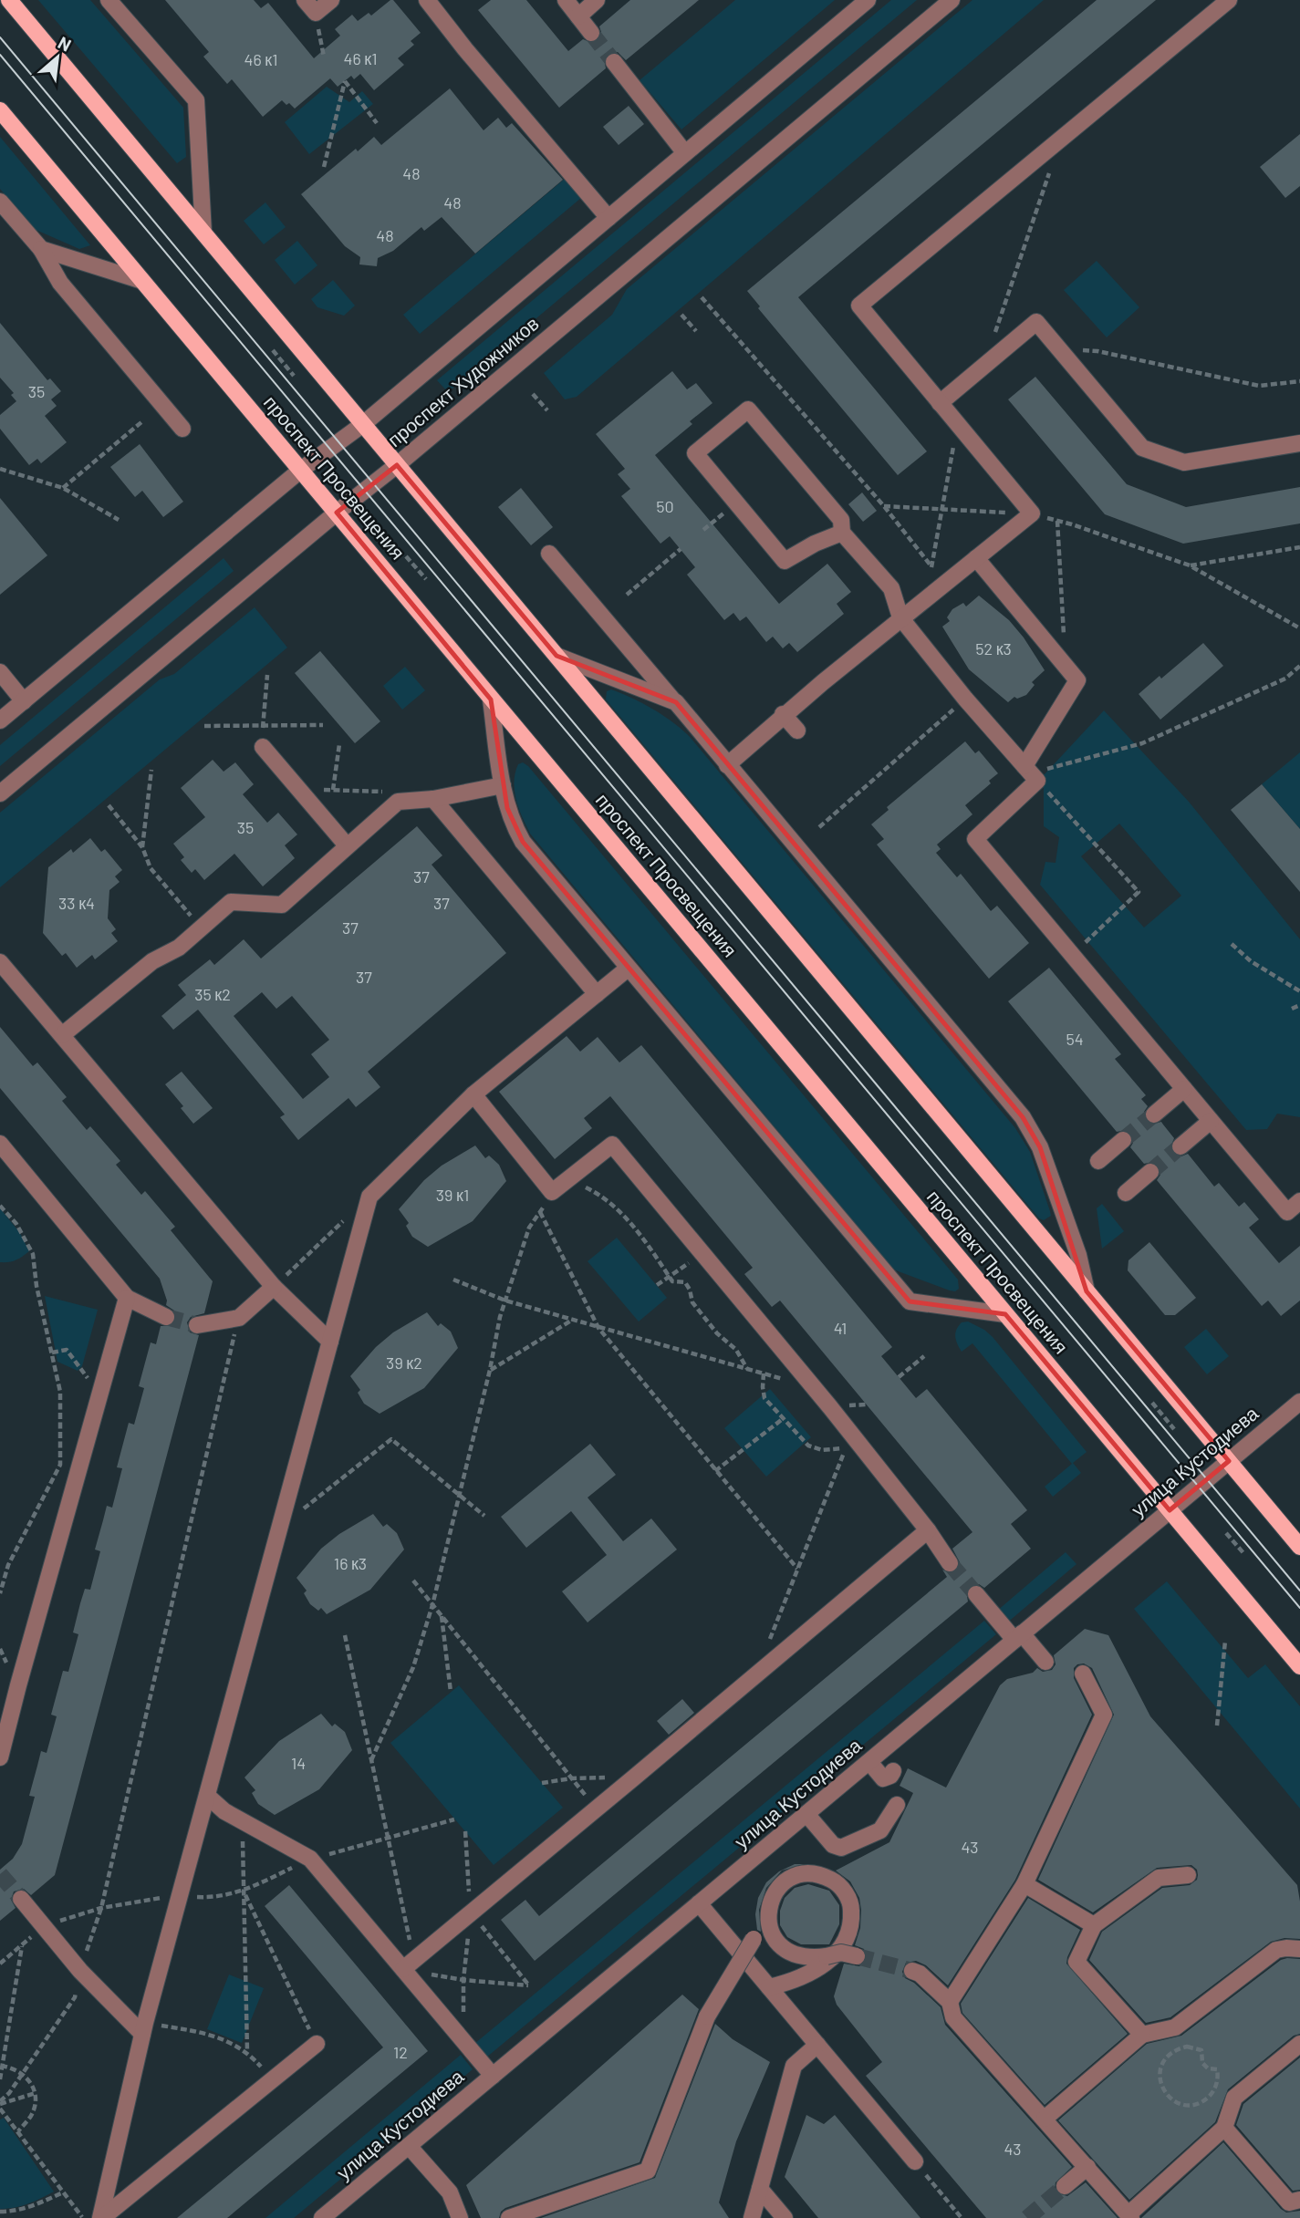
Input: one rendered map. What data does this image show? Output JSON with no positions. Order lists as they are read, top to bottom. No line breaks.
{"streets":{"main road":["проспект Просвещения"],"street":["проспект Художников","улица Кустодиева"]},"crossings":[["проспект Художников","проспект Просвещения"],["проспект Просвещения","улица Кустодиева"]],"house_numbers":["46 к1","46 к1","48","48","48","35","50","52 к3","35","37","33 к4","37","37","37","35 к2","54","39 к1","41","39 к2","16 к3","14","43","12","43"],"north":"top right"}
